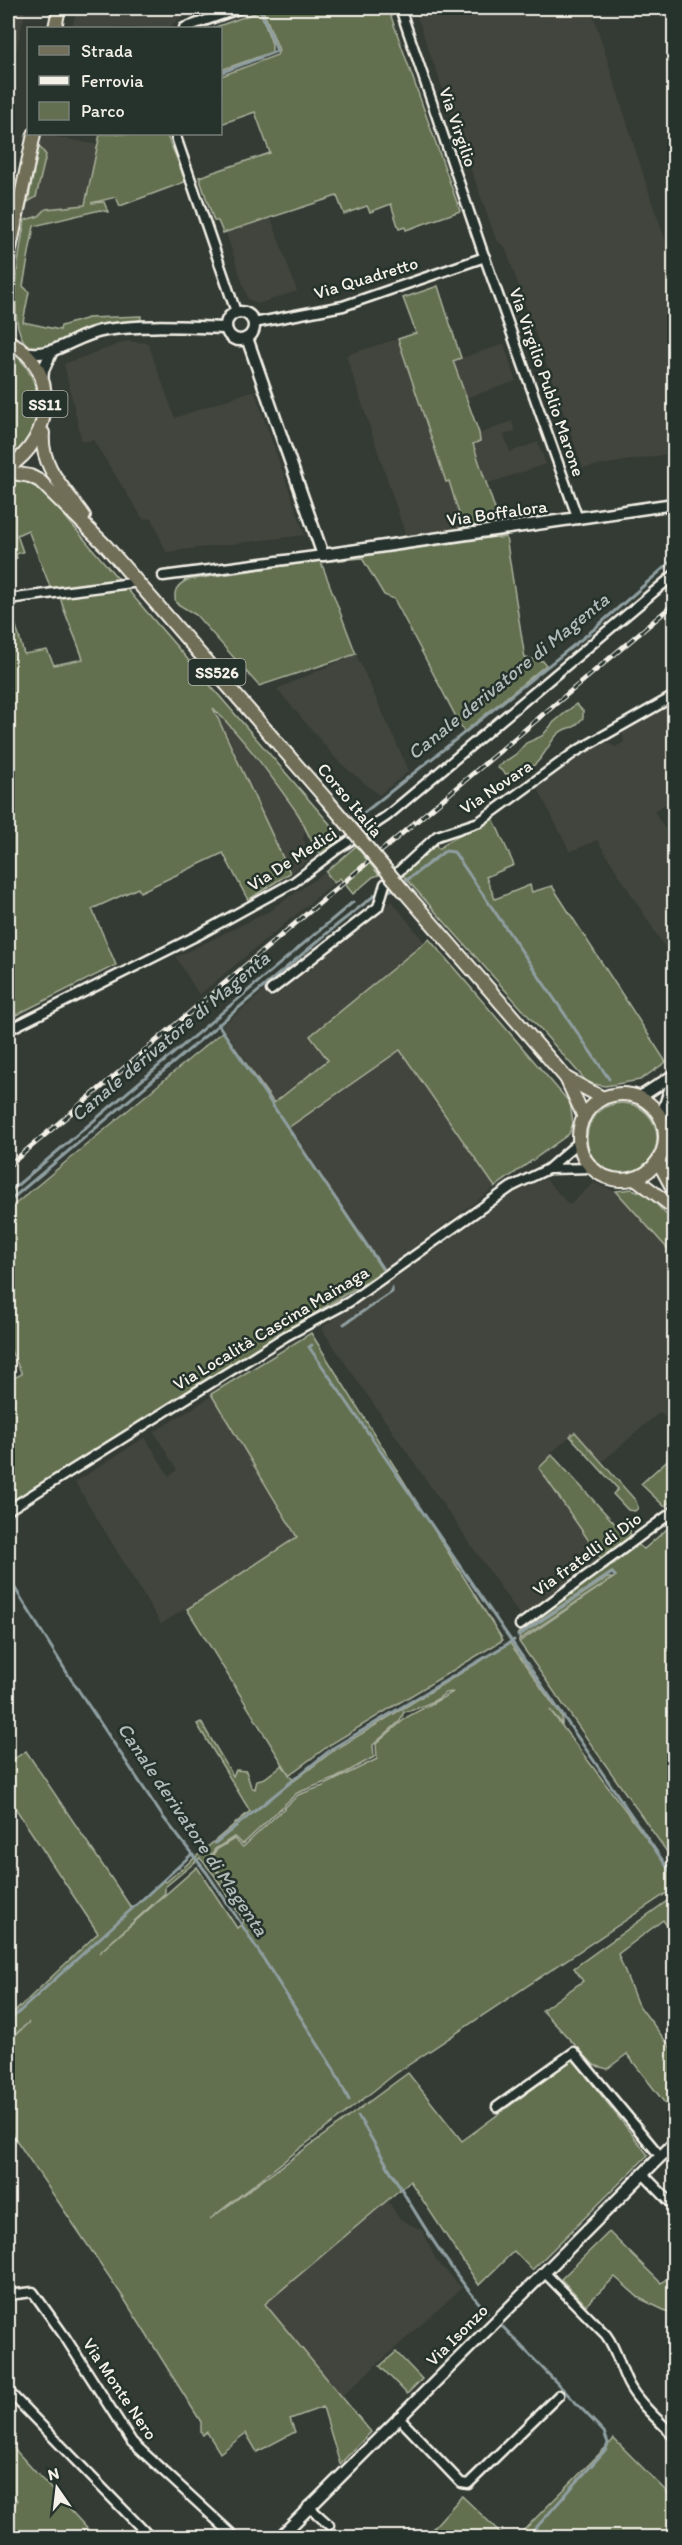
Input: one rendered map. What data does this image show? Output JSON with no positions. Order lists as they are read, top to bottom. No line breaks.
{"streets":{"main road":["SS11","SS526","Corso Italia"],"street":["Via Virgilio","Via Quadretto","Via Virgilio Publio Marone","Via Boffalora","Via Novara","Via De Medici","Via Località Cascina Mainaga","Via fratelli di Dio","Via Isonzo","Via Monte Nero"]},"crossings":[["Via Virgilio","Via Quadretto"],["Via Virgilio","Via Virgilio Publio Marone"],["Via Quadretto","Via Virgilio Publio Marone"],["Via Virgilio Publio Marone","Via Boffalora"],["SS11","SS526"],["SS526","Corso Italia"],["Corso Italia","Via Località Cascina Mainaga"]],"water":["Canale derivatore di Magenta"],"legend":["Strada","Ferrovia","Parco"],"north":"top"}
